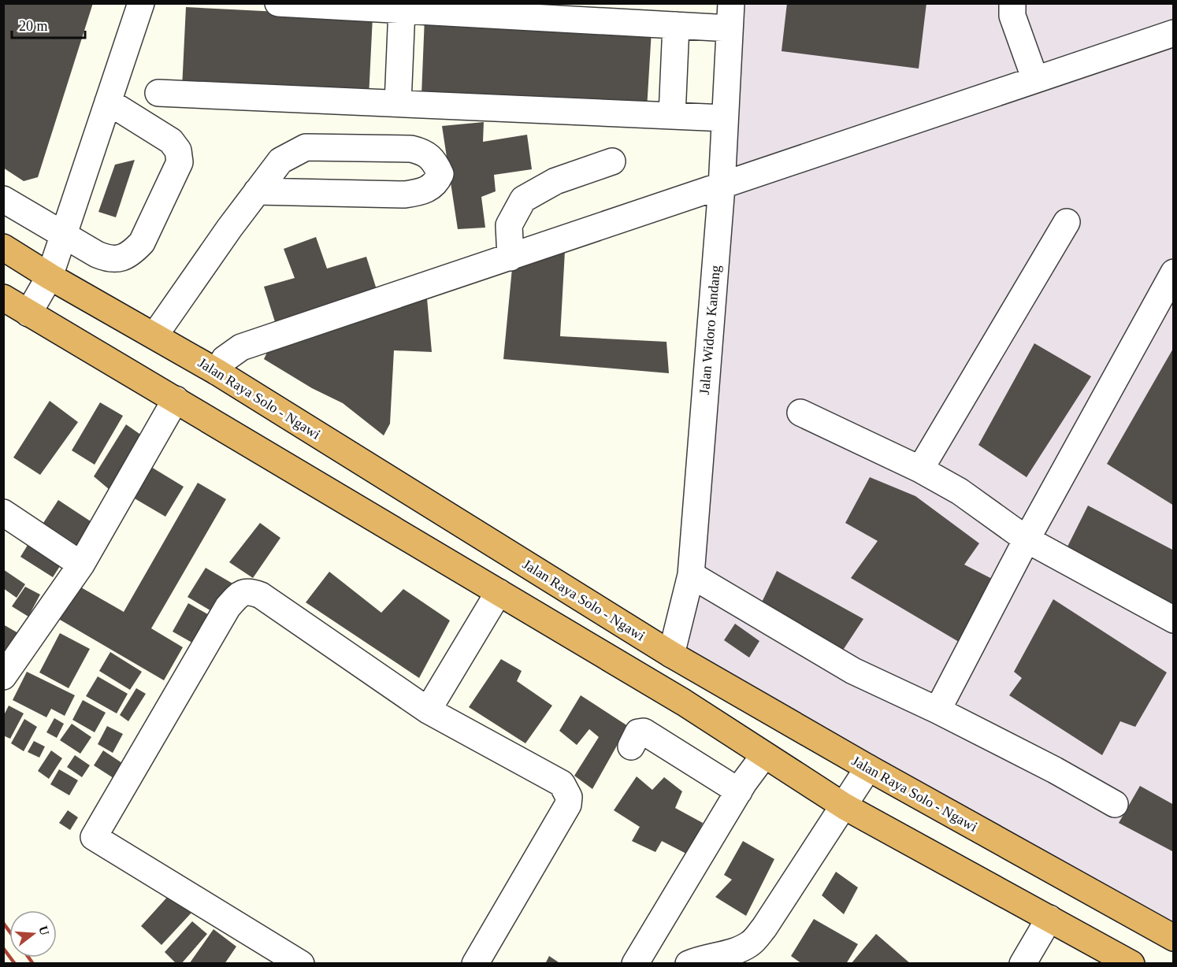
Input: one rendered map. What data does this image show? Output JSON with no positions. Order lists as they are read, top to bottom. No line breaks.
{"streets":{"highway":["Jalan Raya Solo - Ngawi"],"street":["Jalan Widoro Kandang"]},"crossings":[["Jalan Widoro Kandang","Jalan Raya Solo - Ngawi"]],"scale_bar":"20 m","north":"right"}
